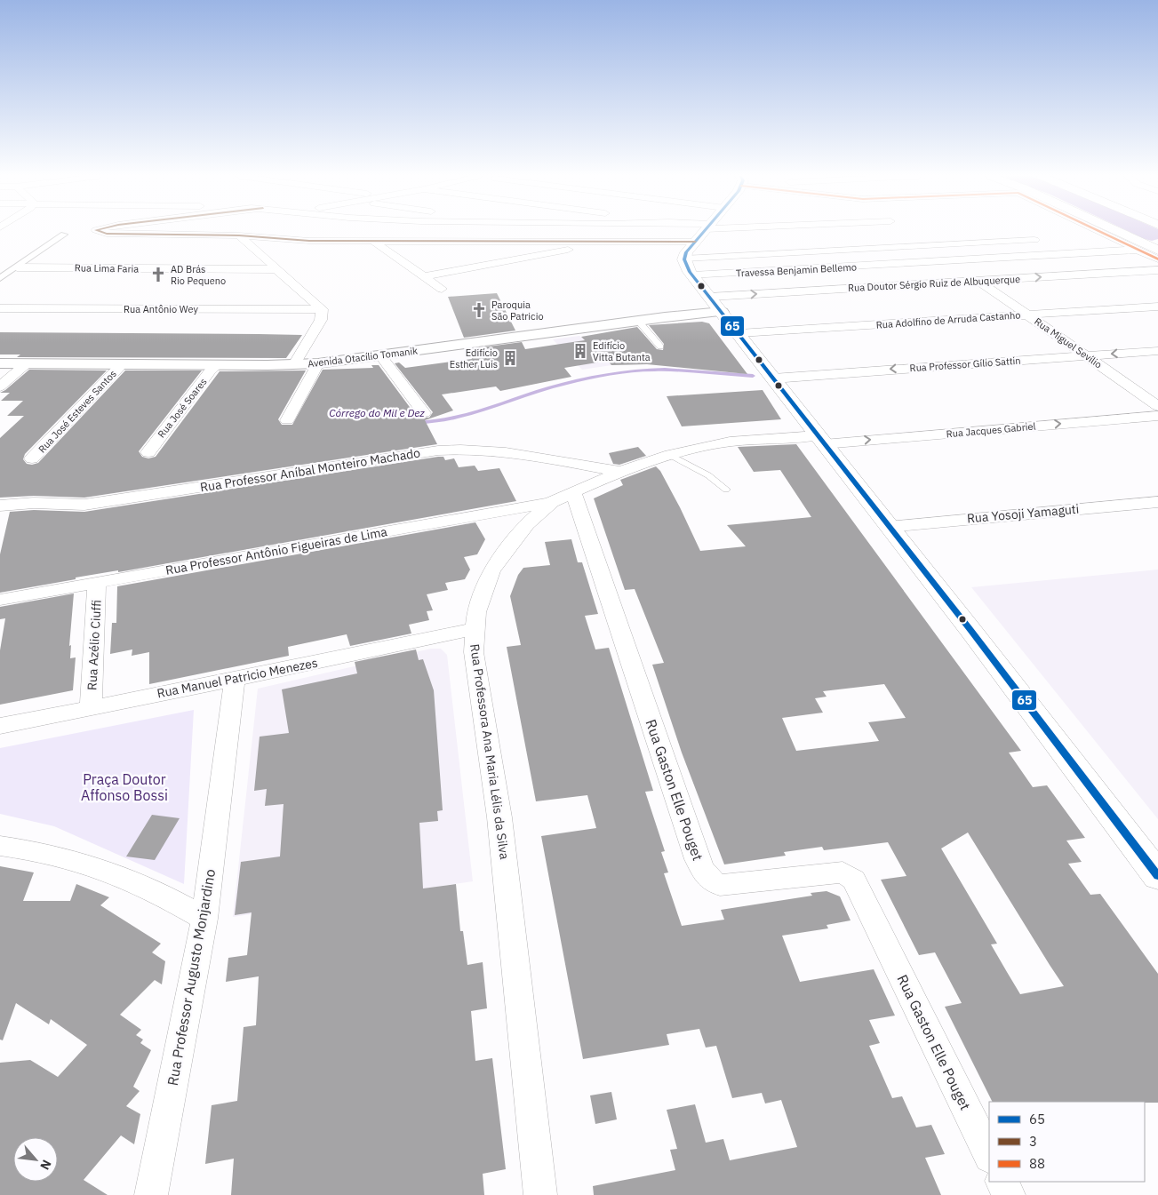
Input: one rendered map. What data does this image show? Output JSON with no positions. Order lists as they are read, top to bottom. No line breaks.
{"streets":{"street":["Rua Lima Faria","Travessa Benjamin Bellemo","Rua Doutor Sérgio Ruiz de Albuquerque","Rua Antônio Wey","Rua Adolfino de Arruda Castanho","Rua Miguel Sevílio","Avenida Otacílio Tomanik","Rua Professor Gílio Sattin","Rua José Soares","Rua José Esteves Santos","Rua Jacques Gabriel","Rua Professor Aníbal Monteiro Machado","Rua Yosoji Yamaguti","Rua Professor Antônio Figueiras de Lima","Rua Azélio Ciuffi","Rua Manuel Patricio Menezes","Rua Professora Ana Maria Lélis da Silva","Rua Gaston Elle Pouget","Rua Professor Augusto Monjardino"]},"crossings":[["Rua Doutor Sérgio Ruiz de Albuquerque","Rua Miguel Sevílio"],["Rua Adolfino de Arruda Castanho","Rua Miguel Sevílio"],["Rua Miguel Sevílio","Rua Professor Gílio Sattin"],["Avenida Otacílio Tomanik","Rua José Soares"],["Avenida Otacílio Tomanik","Rua José Esteves Santos"],["Rua Jacques Gabriel","Rua Professora Ana Maria Lélis da Silva"],["Rua Professor Aníbal Monteiro Machado","Rua Professora Ana Maria Lélis da Silva"],["Rua Professor Antônio Figueiras de Lima","Rua Azélio Ciuffi"],["Rua Professor Antônio Figueiras de Lima","Rua Professora Ana Maria Lélis da Silva"],["Rua Professor Antônio Figueiras de Lima","Rua Gaston Elle Pouget"],["Rua Azélio Ciuffi","Rua Manuel Patricio Menezes"],["Rua Manuel Patricio Menezes","Rua Professora Ana Maria Lélis da Silva"],["Rua Manuel Patricio Menezes","Rua Professor Augusto Monjardino"],["Rua Professora Ana Maria Lélis da Silva","Rua Gaston Elle Pouget"]],"one_way":["Rua Jacques Gabriel"],"water":["Córrego do Mil e Dez"],"parks":["Praça Doutor Affonso Bossi"],"places":{"church":["AD Brás Rio Pequeno","Paroquia São Patricio"],"building":["Edifício Vitta Butanta","Edifício Esther Luis"]},"lines":["transit line 65","transit line 3","transit line 88"],"legend":["65","3","88"],"north":"bottom right"}
